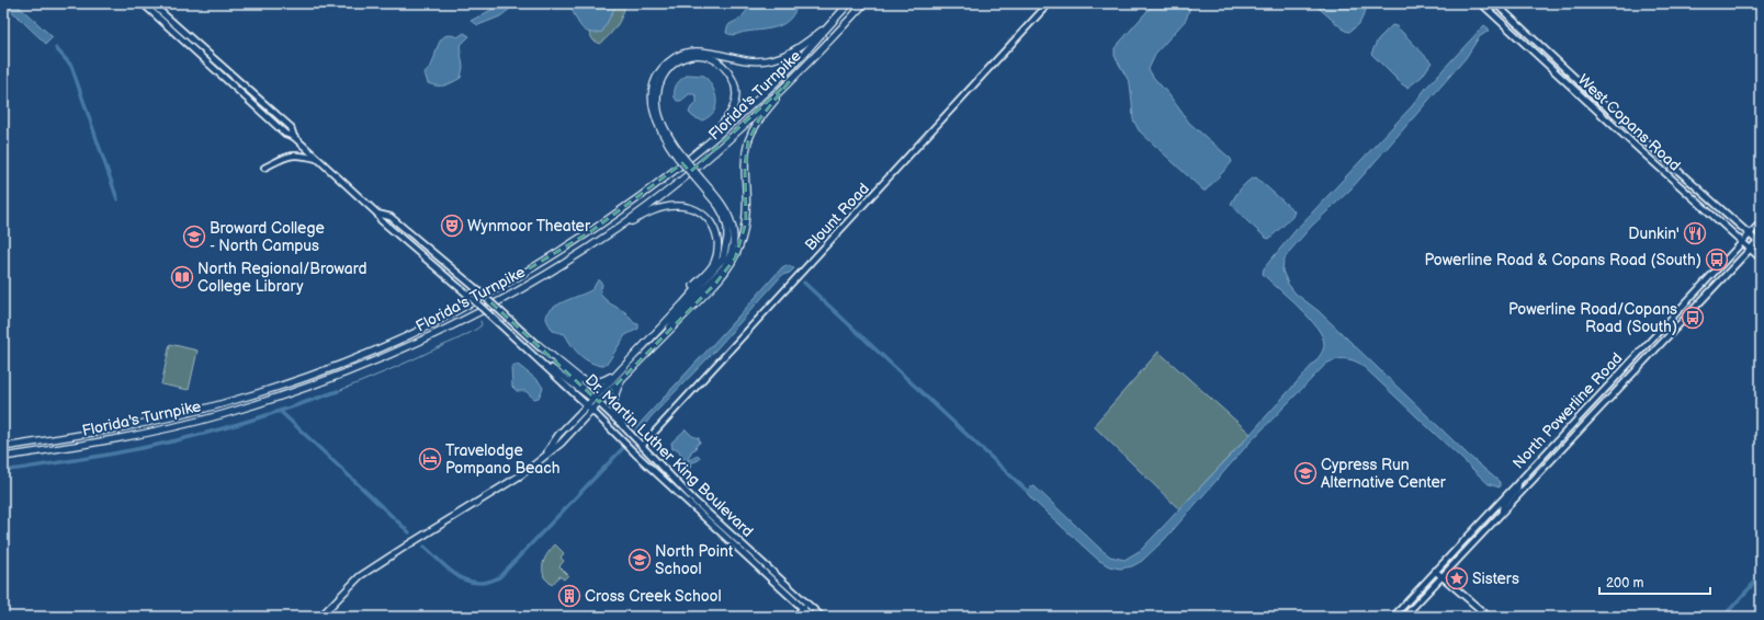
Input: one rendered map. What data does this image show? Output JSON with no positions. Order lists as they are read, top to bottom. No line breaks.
{"streets":{"highway":["Florida's Turnpike"],"main road":["West Copans Road","Blount Road","North Powerline Road","Dr. Martin Luther King Boulevard"]},"crossings":[["West Copans Road","North Powerline Road"],["Blount Road","Dr. Martin Luther King Boulevard"]],"places":{"theatre":["Wynmoor Theater"],"restaurant":["Dunkin'"],"school or university":["Broward College - North Campus","Cypress Run Alternative Center","North Point School"],"bus stop":["Powerline Road & Copans Road (South)","Powerline Road/Copans Road (South)"],"library":["North Regional/Broward College Library"],"hotel":["Travelodge Pompano Beach"],"place":["Sisters"],"building":["Cross Creek School"]},"scale_bar":"200 m"}
